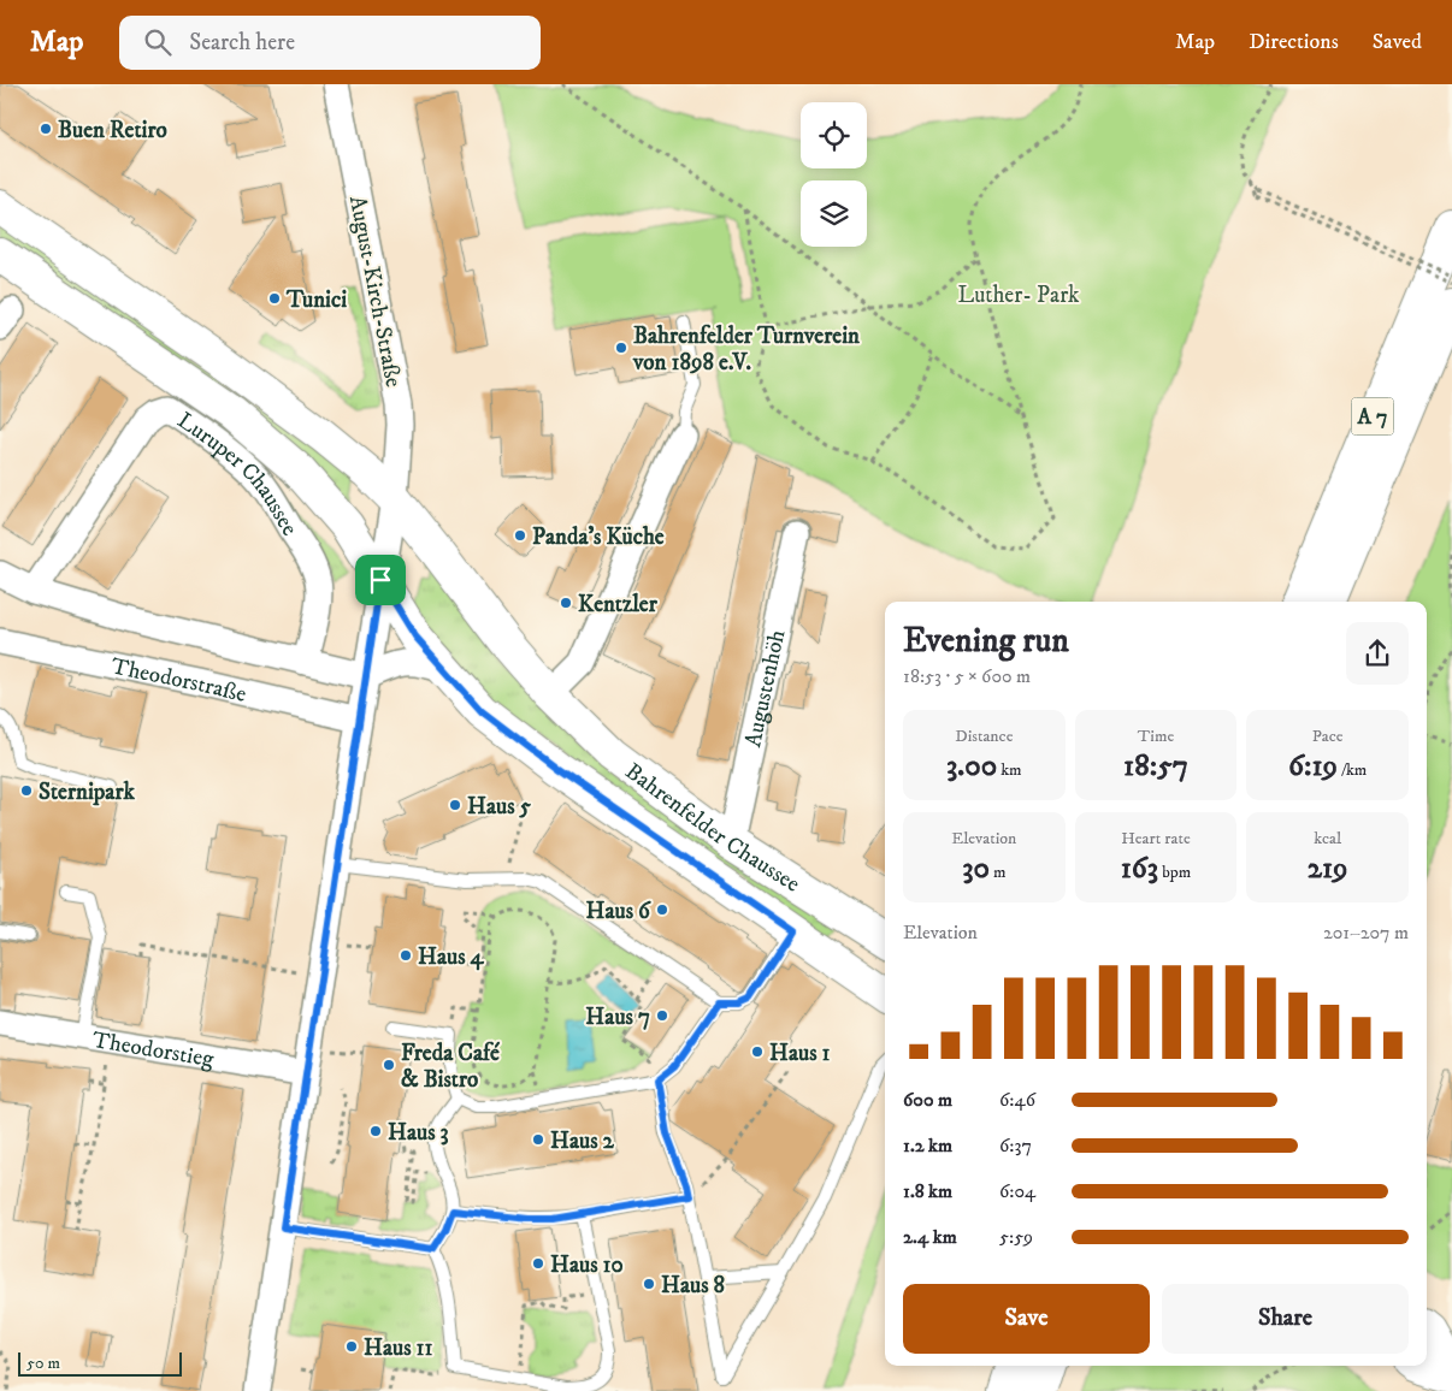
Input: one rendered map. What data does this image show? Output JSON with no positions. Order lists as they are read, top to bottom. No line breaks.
{"streets":{"main road":["A 7","Luruper Chaussee","Bahrenfelder Chaussee"],"street":["August-Kirch-Straße","Theodorstraße","Augustenhöh","Theodorstieg"]},"crossings":[["August-Kirch-Straße","Bahrenfelder Chaussee"],["Luruper Chaussee","Bahrenfelder Chaussee"],["Augustenhöh","Bahrenfelder Chaussee"]],"parks":["Luther- Park"],"places":["Buen Retiro","Tunici","Bahrenfelder Turnverein von 1898 e.V.","Panda's Küche","Kentzler","Sternipark","Haus 5","Haus 6","Haus 4","Haus 7","Haus 1","Freda Café & Bistro","Haus 3","Haus 2","Haus 10","Haus 8","Haus 11"],"scale_bar":"50 m","page":{"header":"Map","search":"Search here","nav":["Map","Directions","Saved"],"heading":["Evening run","18:53 · 5 × 600 m"],"stats":[["Distance","3.00 km"],["Time","18:57"],["Pace","6:19 /km"],["Elevation","30 m"],["Heart rate","163 bpm"],["kcal","219"]],"chart":["Elevation","201–207 m"],"list":[{"name":"600 m","note":"6:46"},{"name":"1.2 km","note":"6:37"},{"name":"1.8 km","note":"6:04"},{"name":"2.4 km","note":"5:59"}],"buttons":["Save","Share"],"scale":"50 m"}}
